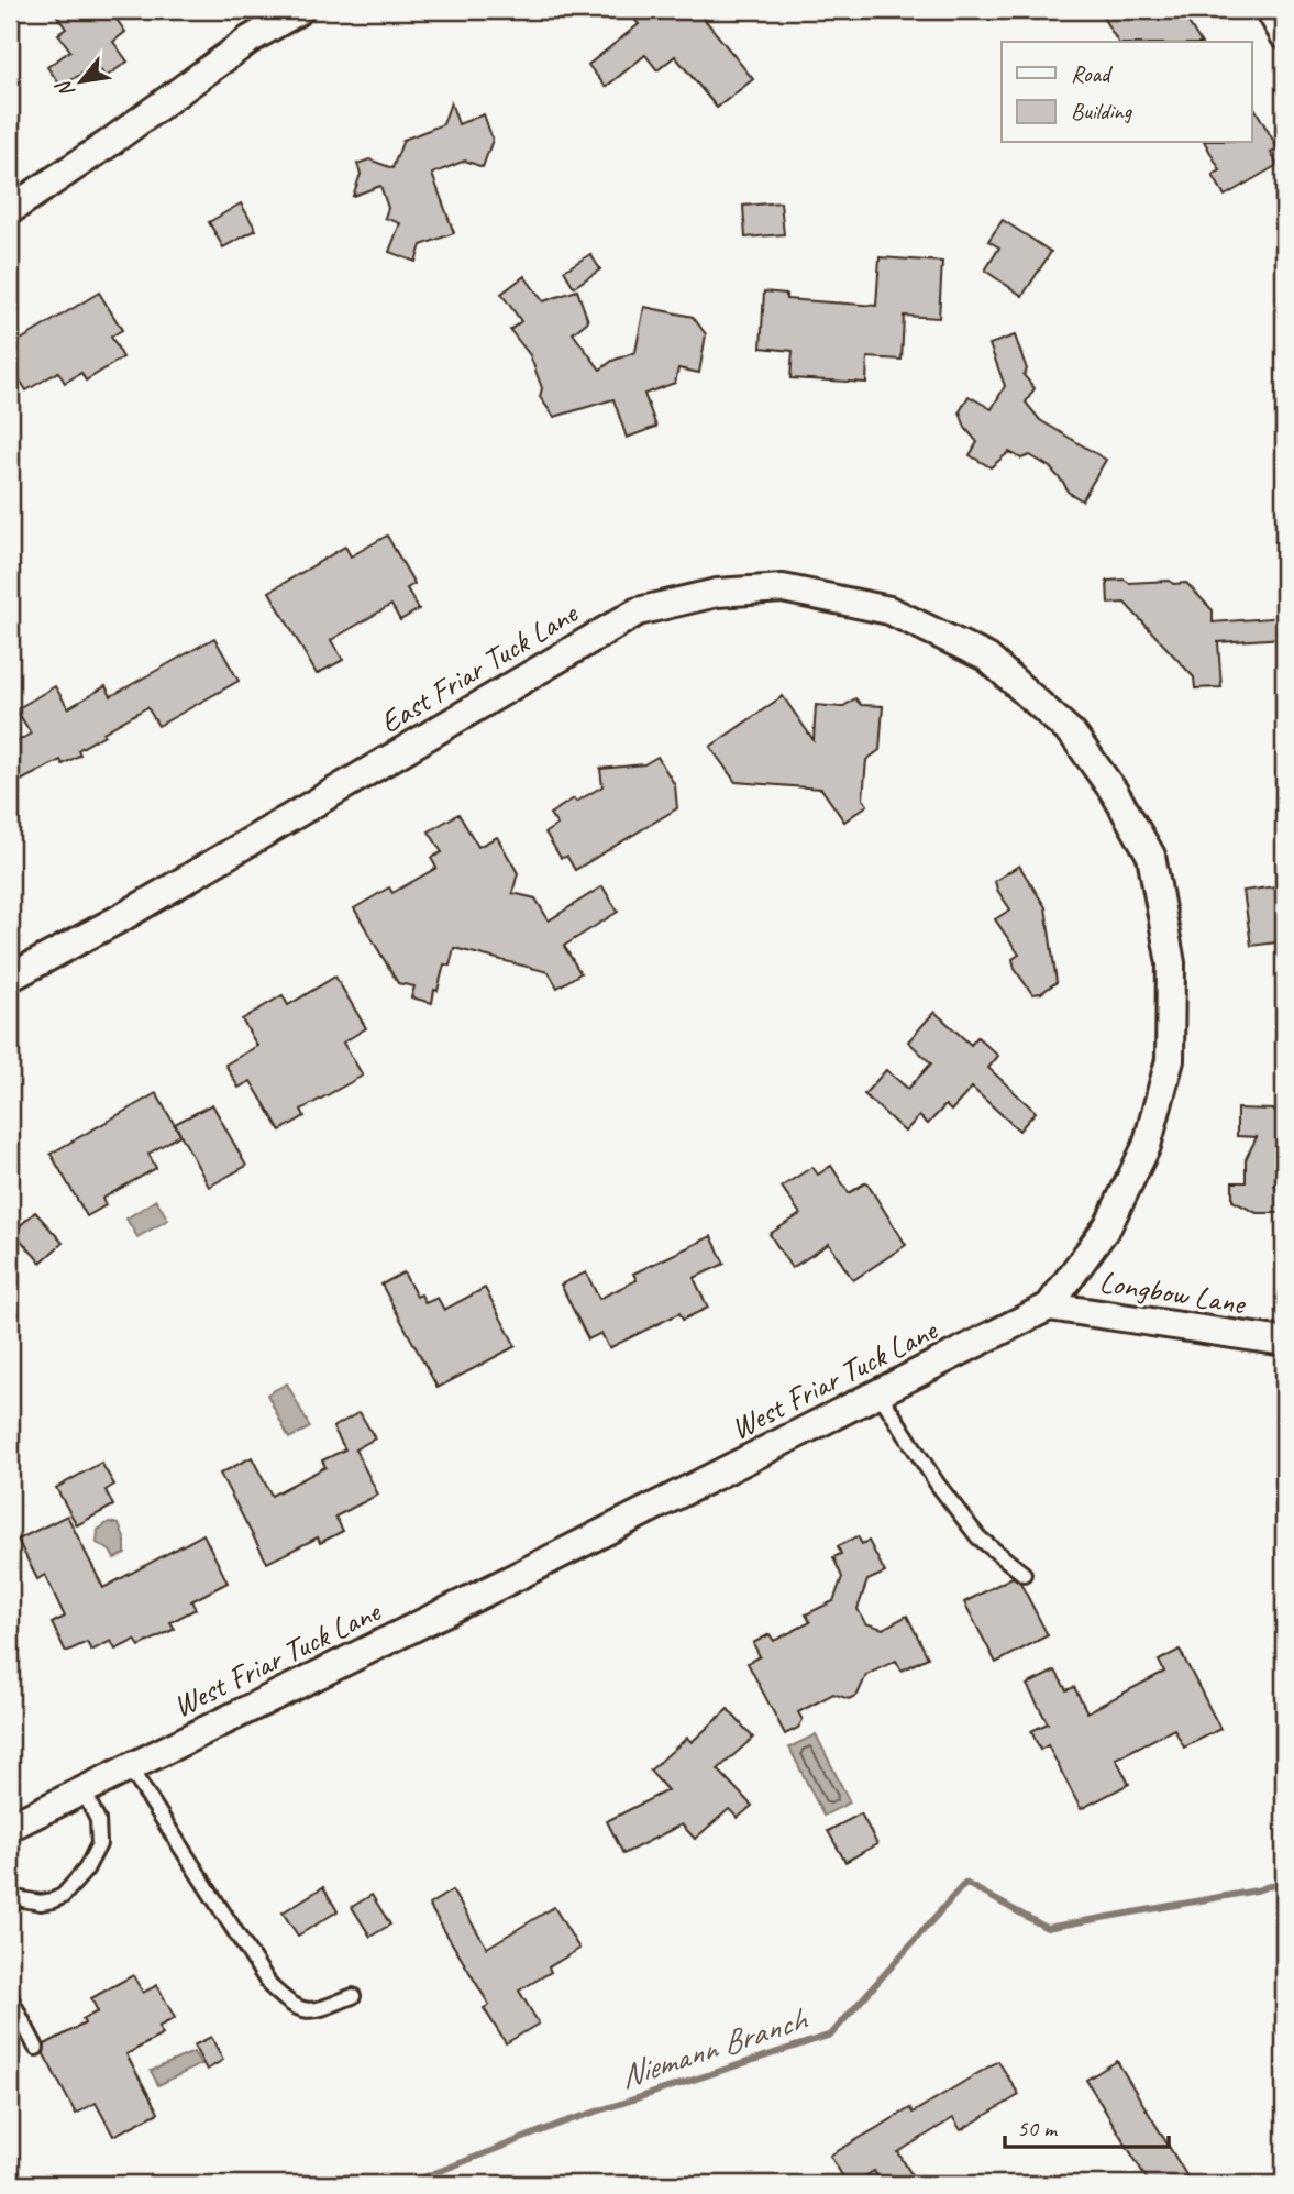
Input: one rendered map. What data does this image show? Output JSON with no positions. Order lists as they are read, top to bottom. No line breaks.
{"streets":{"street":["East Friar Tuck Lane","Longbow Lane","West Friar Tuck Lane"]},"crossings":[["East Friar Tuck Lane","West Friar Tuck Lane"],["Longbow Lane","West Friar Tuck Lane"]],"water":["Niemann Branch"],"legend":["Road","Building"],"scale_bar":"50 m","north":"bottom left"}
